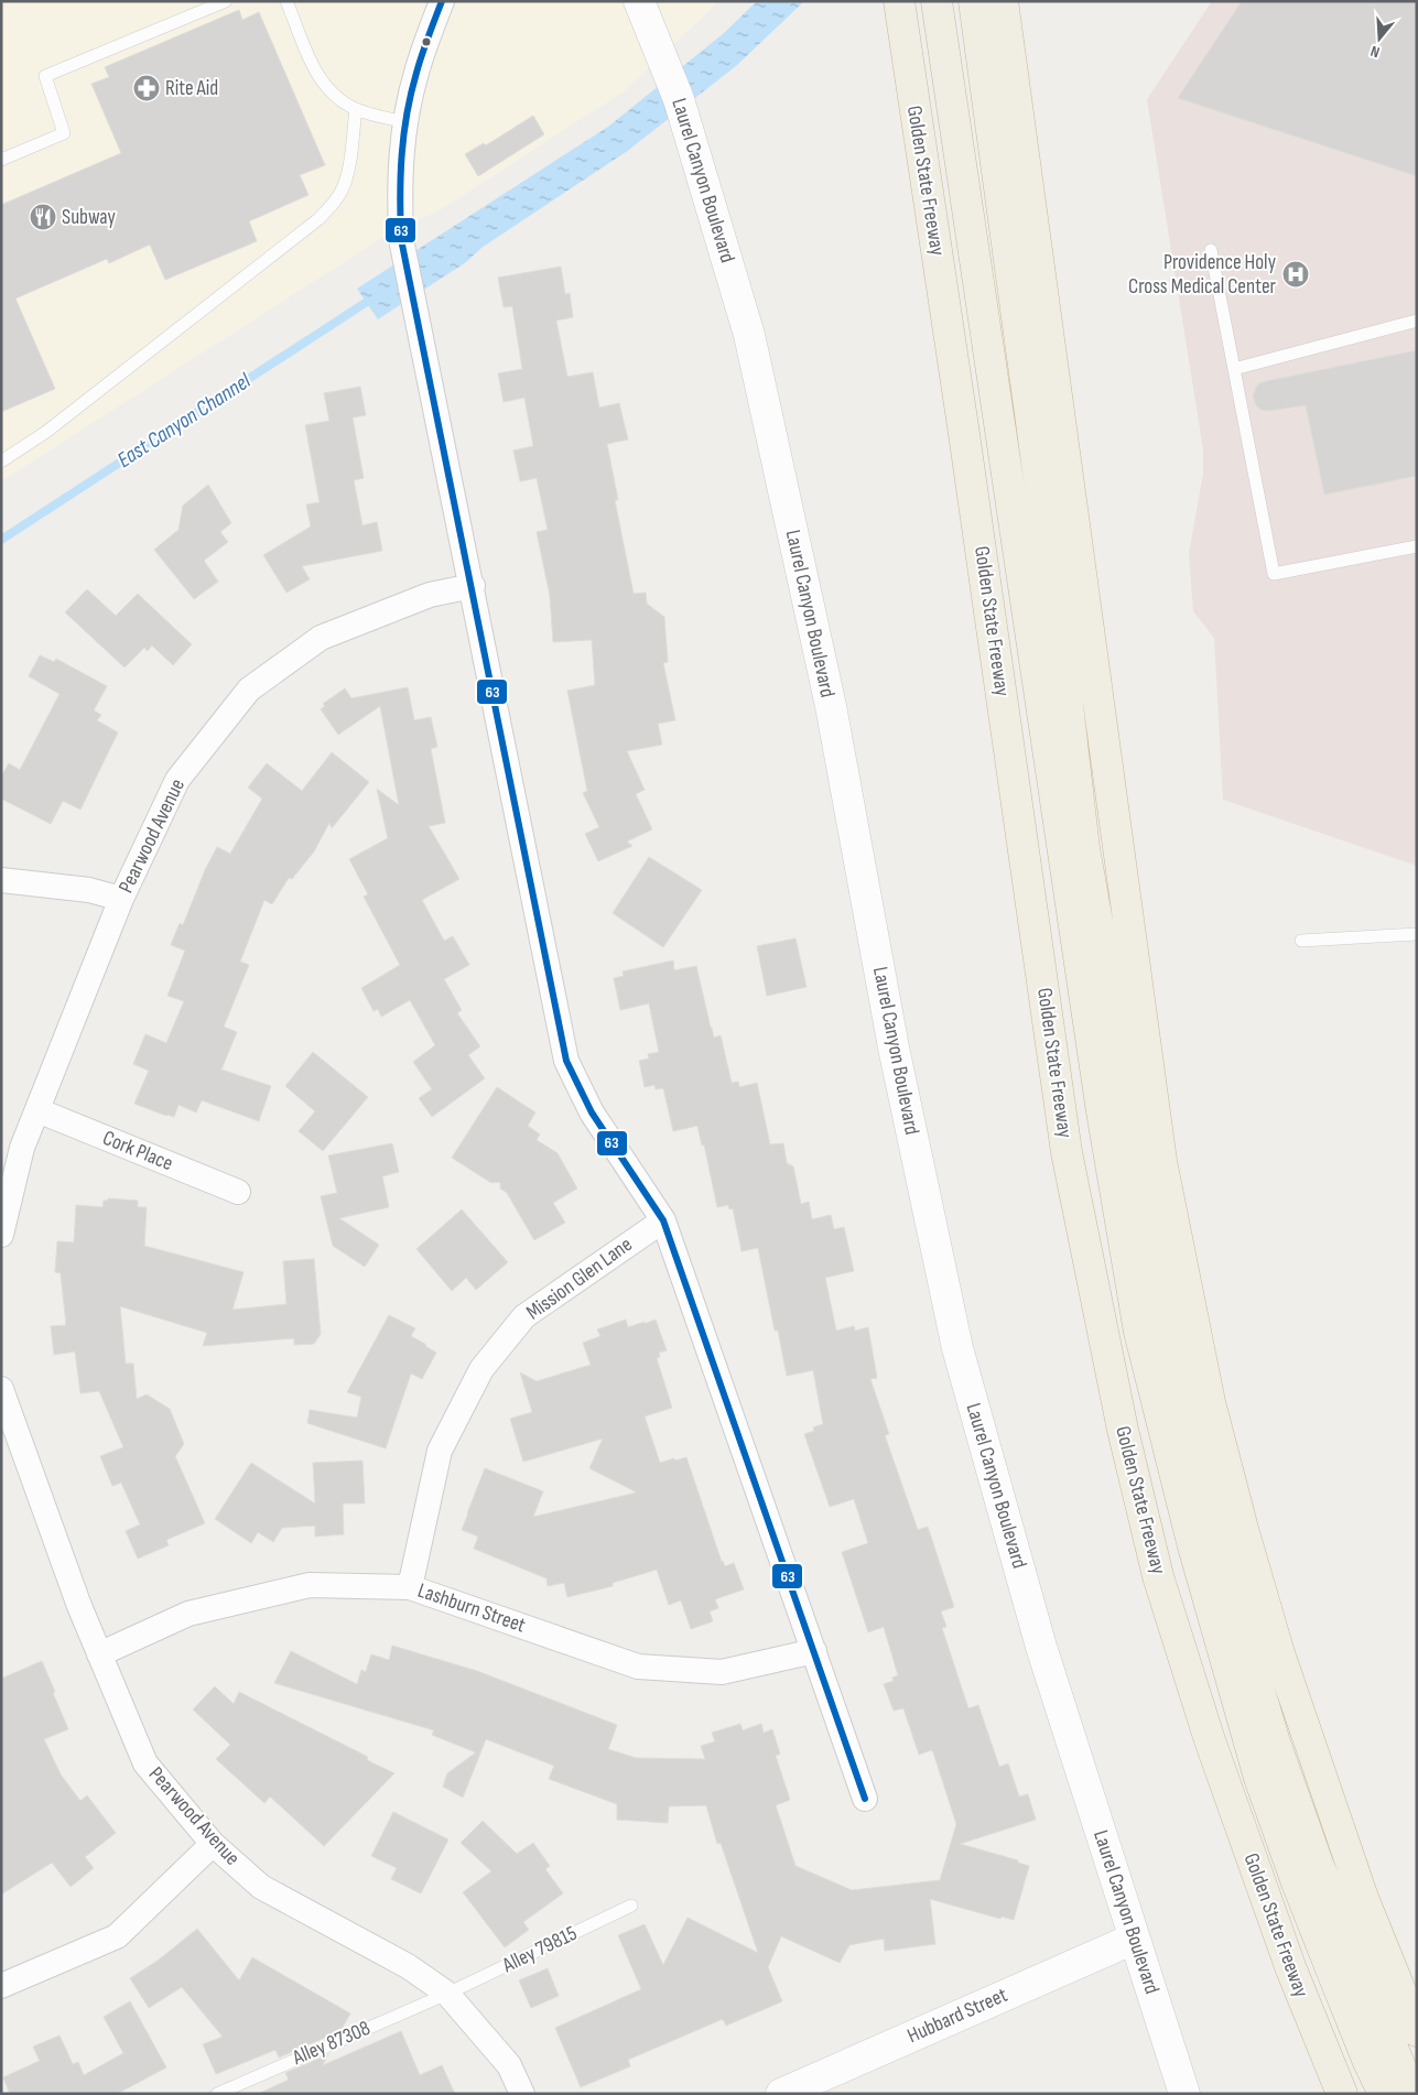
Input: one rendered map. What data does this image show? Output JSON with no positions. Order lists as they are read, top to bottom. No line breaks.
{"streets":{"highway":["Golden State Freeway"],"main road":["Laurel Canyon Boulevard","Hubbard Street"],"street":["Pearwood Avenue","Cork Place","Mission Glen Lane","Lashburn Street"],"lane":["Alley 79815","Alley 87308"]},"crossings":[["Laurel Canyon Boulevard","Hubbard Street"],["Pearwood Avenue","Cork Place"],["Pearwood Avenue","Lashburn Street"],["Pearwood Avenue","Alley 79815"],["Pearwood Avenue","Alley 87308"],["Mission Glen Lane","Lashburn Street"],["Alley 79815","Alley 87308"]],"water":["East Canyon Channel"],"places":{"pharmacy":["Rite Aid"],"restaurant":["Subway"],"hospital":["Providence Holy Cross Medical Center"]},"lines":["transit line 63"],"north":"bottom"}
